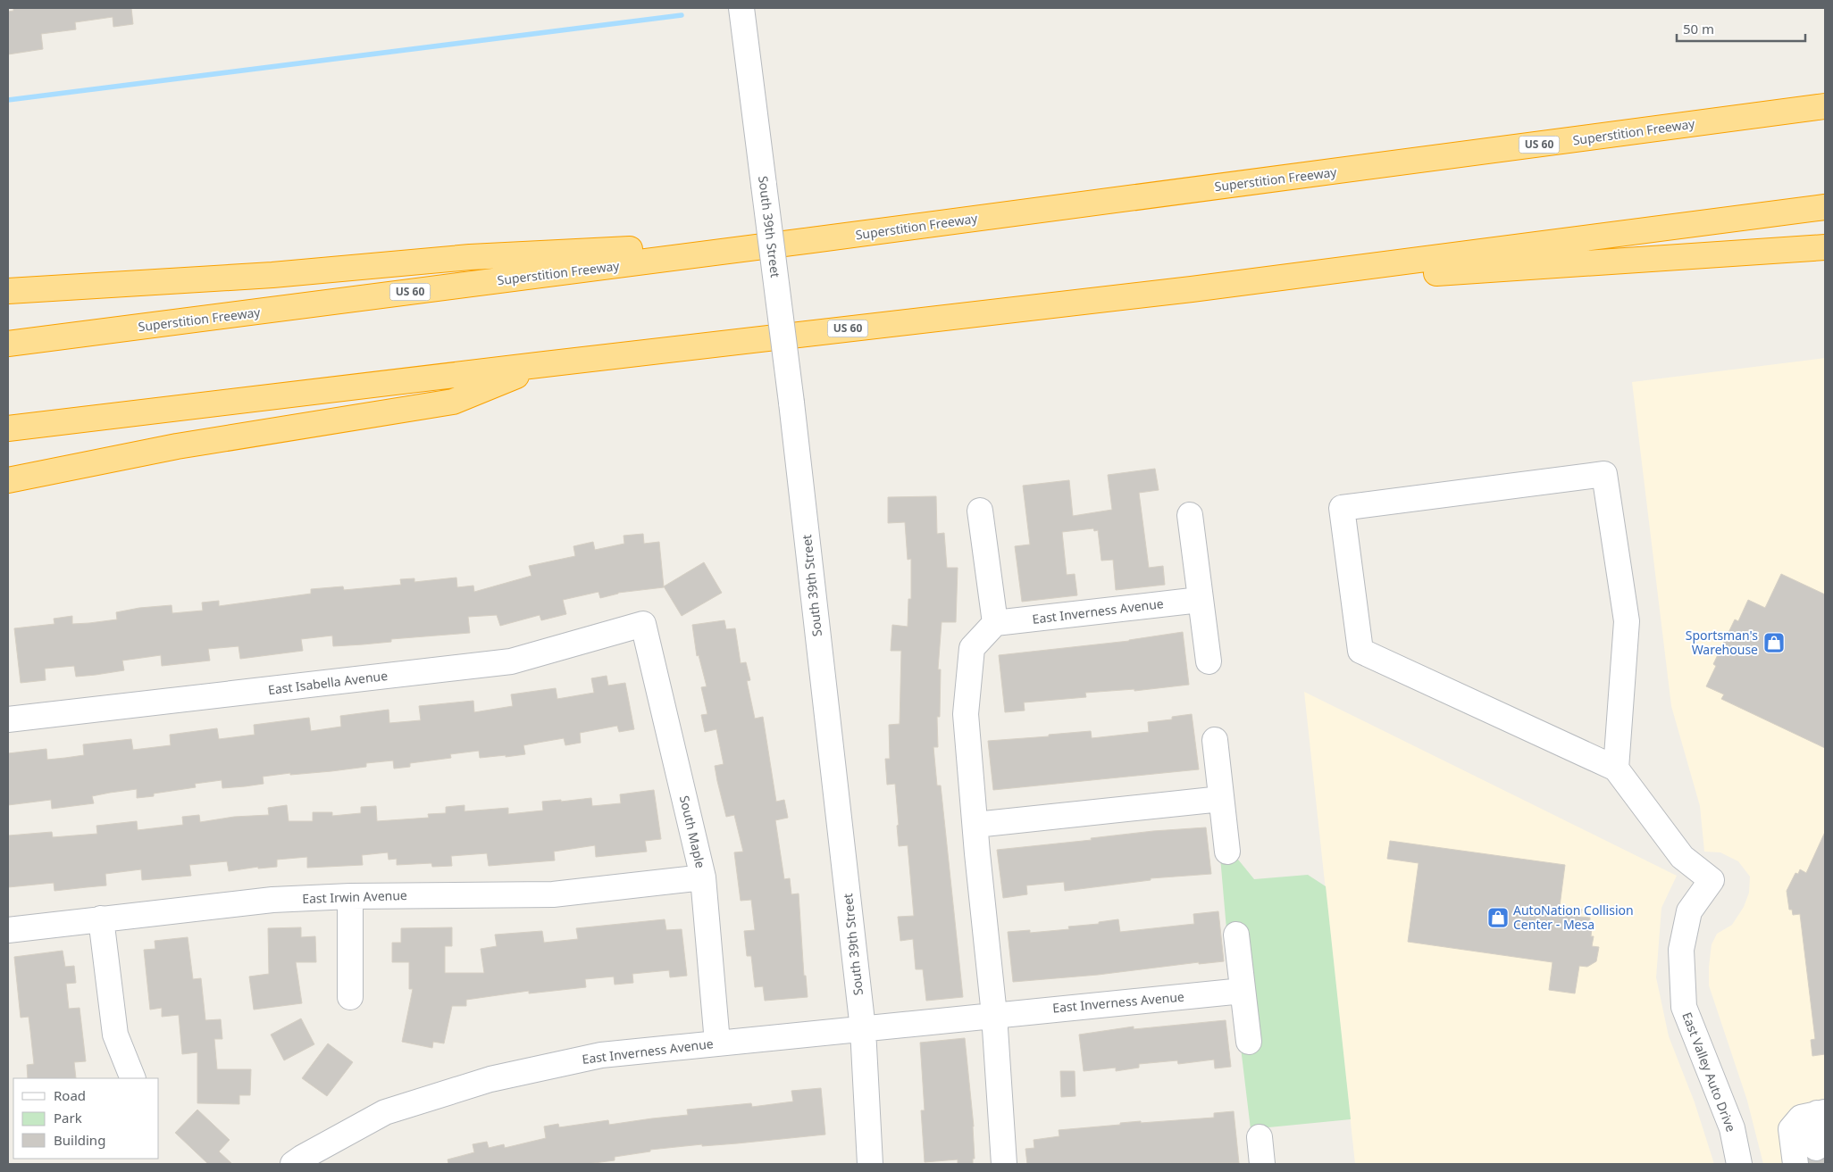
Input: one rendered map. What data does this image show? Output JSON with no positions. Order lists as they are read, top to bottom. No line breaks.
{"streets":{"highway":["Superstition Freeway","US 60"],"street":["South 39th Street","East Inverness Avenue","East Isabella Avenue","South Maple","East Irwin Avenue","East Valley Auto Drive"]},"crossings":[["South 39th Street","East Inverness Avenue"],["East Inverness Avenue","South Maple"],["East Isabella Avenue","South Maple"],["South Maple","East Irwin Avenue"]],"places":{"shop":["Sportsman's Warehouse","AutoNation Collision Center - Mesa"]},"legend":["Road","Park","Building"],"scale_bar":"50 m"}
